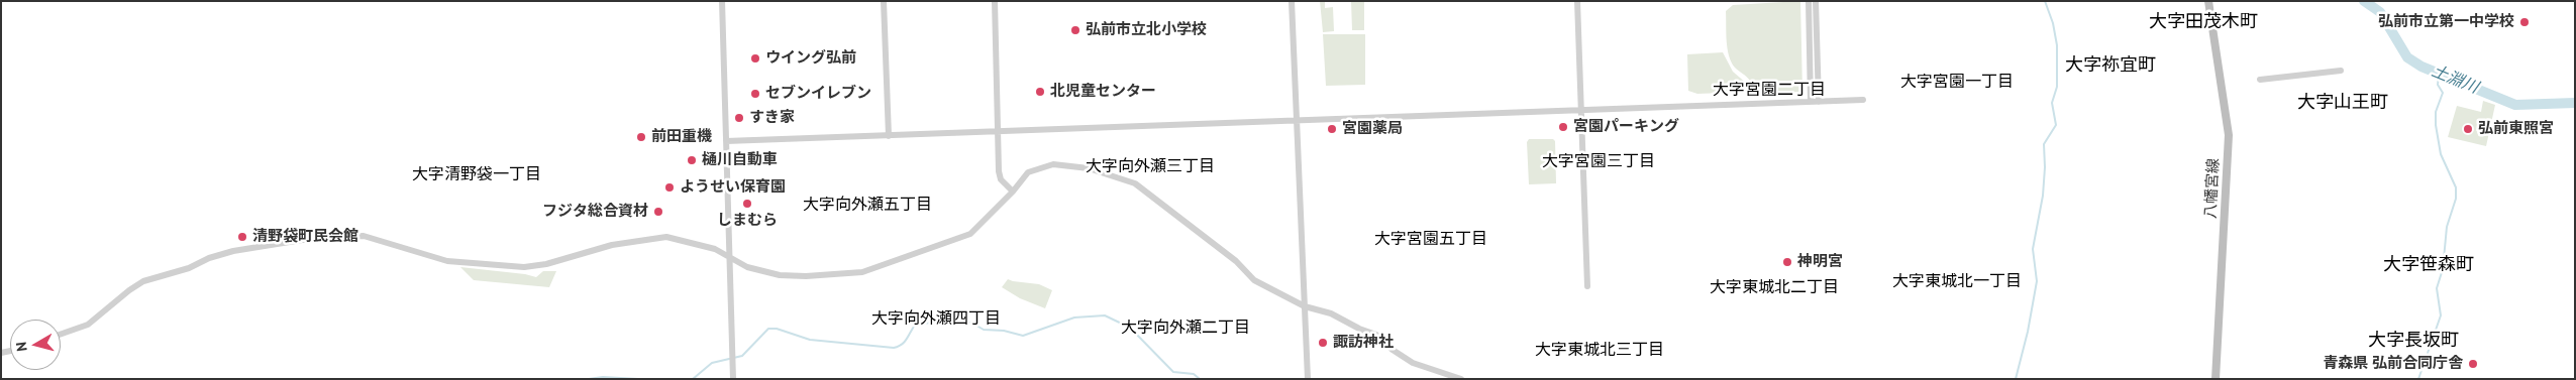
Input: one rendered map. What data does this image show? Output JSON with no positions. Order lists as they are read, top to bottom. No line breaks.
{"streets":{"main road":["八幡宮線"]},"districts":["大字田茂木町","大字祢宜町","大字宮園一丁目","大字宮園二丁目","大字山王町","大字宮園三丁目","大字向外瀬三丁目","大字清野袋一丁目","大字向外瀬五丁目","大字宮園五丁目","大字笹森町","大字東城北一丁目","大字東城北二丁目","大字向外瀬四丁目","大字向外瀬二丁目","大字長坂町","大字東城北三丁目"],"water":["土淵川"],"places":["弘前市立第一中学校","弘前市立北小学校","ウイング弘前","北児童センター","セブンイレブン","すき家","宮園パーキング","宮園薬局","弘前東照宮","前田重機","樋川自動車","ようせい保育園","しまむら","フジタ総合資材","清野袋町民会館","神明宮","諏訪神社","青森県 弘前合同庁舎"],"north":"left"}
